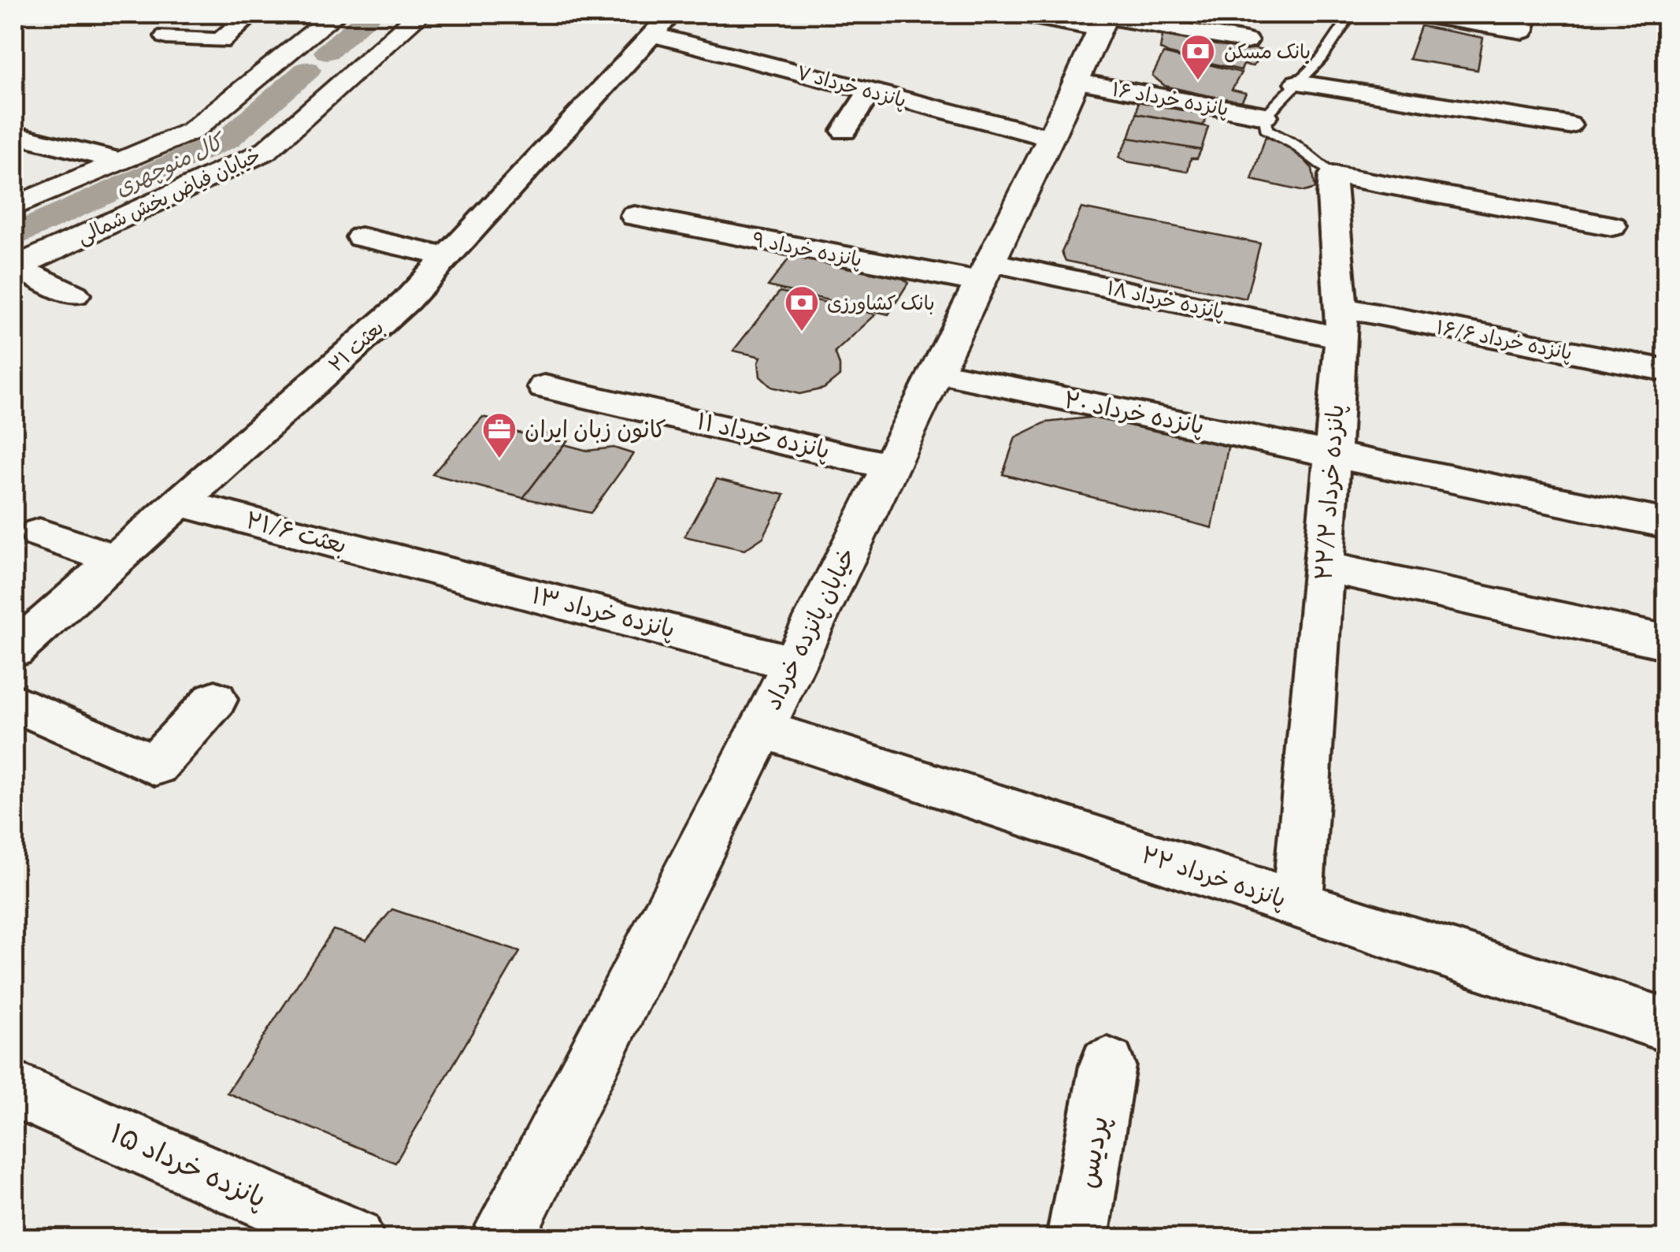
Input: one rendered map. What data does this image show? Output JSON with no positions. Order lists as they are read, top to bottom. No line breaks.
{"streets":{"main road":["خیابان فیاض بخش شمالی","خیابان پانزده خرداد"],"street":["پانزده خرداد ۷","پانزده خرداد ۱۶","پانزده خرداد ۹","پانزده خرداد ۱۸","پانزده خرداد ۱۶/۶","بعثت ۲۱","پانزده خرداد ۲۰","پانزده خرداد ۱۱","پانزده خرداد ۲۲/۲","بعثت ۲۱/۶","پانزده خرداد ۱۳","پانزده خرداد ۲۲","پردیس","پانزده خرداد ۱۵"]},"crossings":[["پانزده خرداد ۷","بعثت ۲۱"],["پانزده خرداد ۷","خیابان پانزده خرداد"],["پانزده خرداد ۱۶","خیابان پانزده خرداد"],["پانزده خرداد ۹","پانزده خرداد ۱۸"],["پانزده خرداد ۹","خیابان پانزده خرداد"],["پانزده خرداد ۱۸","پانزده خرداد ۱۶/۶"],["پانزده خرداد ۱۸","پانزده خرداد ۲۲/۲"],["پانزده خرداد ۱۸","خیابان پانزده خرداد"],["پانزده خرداد ۱۶/۶","پانزده خرداد ۲۲/۲"],["بعثت ۲۱","بعثت ۲۱/۶"],["پانزده خرداد ۲۰","پانزده خرداد ۲۲/۲"],["پانزده خرداد ۲۰","خیابان پانزده خرداد"],["پانزده خرداد ۱۱","خیابان پانزده خرداد"],["پانزده خرداد ۲۲/۲","پانزده خرداد ۲۲"],["بعثت ۲۱/۶","پانزده خرداد ۱۳"],["پانزده خرداد ۱۳","خیابان پانزده خرداد"],["خیابان پانزده خرداد","پانزده خرداد ۲۲"]],"water":["کال منوچهری"],"places":{"bank":["بانک مسکن","بانک کشاورزی"],"office":["کانون زبان ایران"]}}
